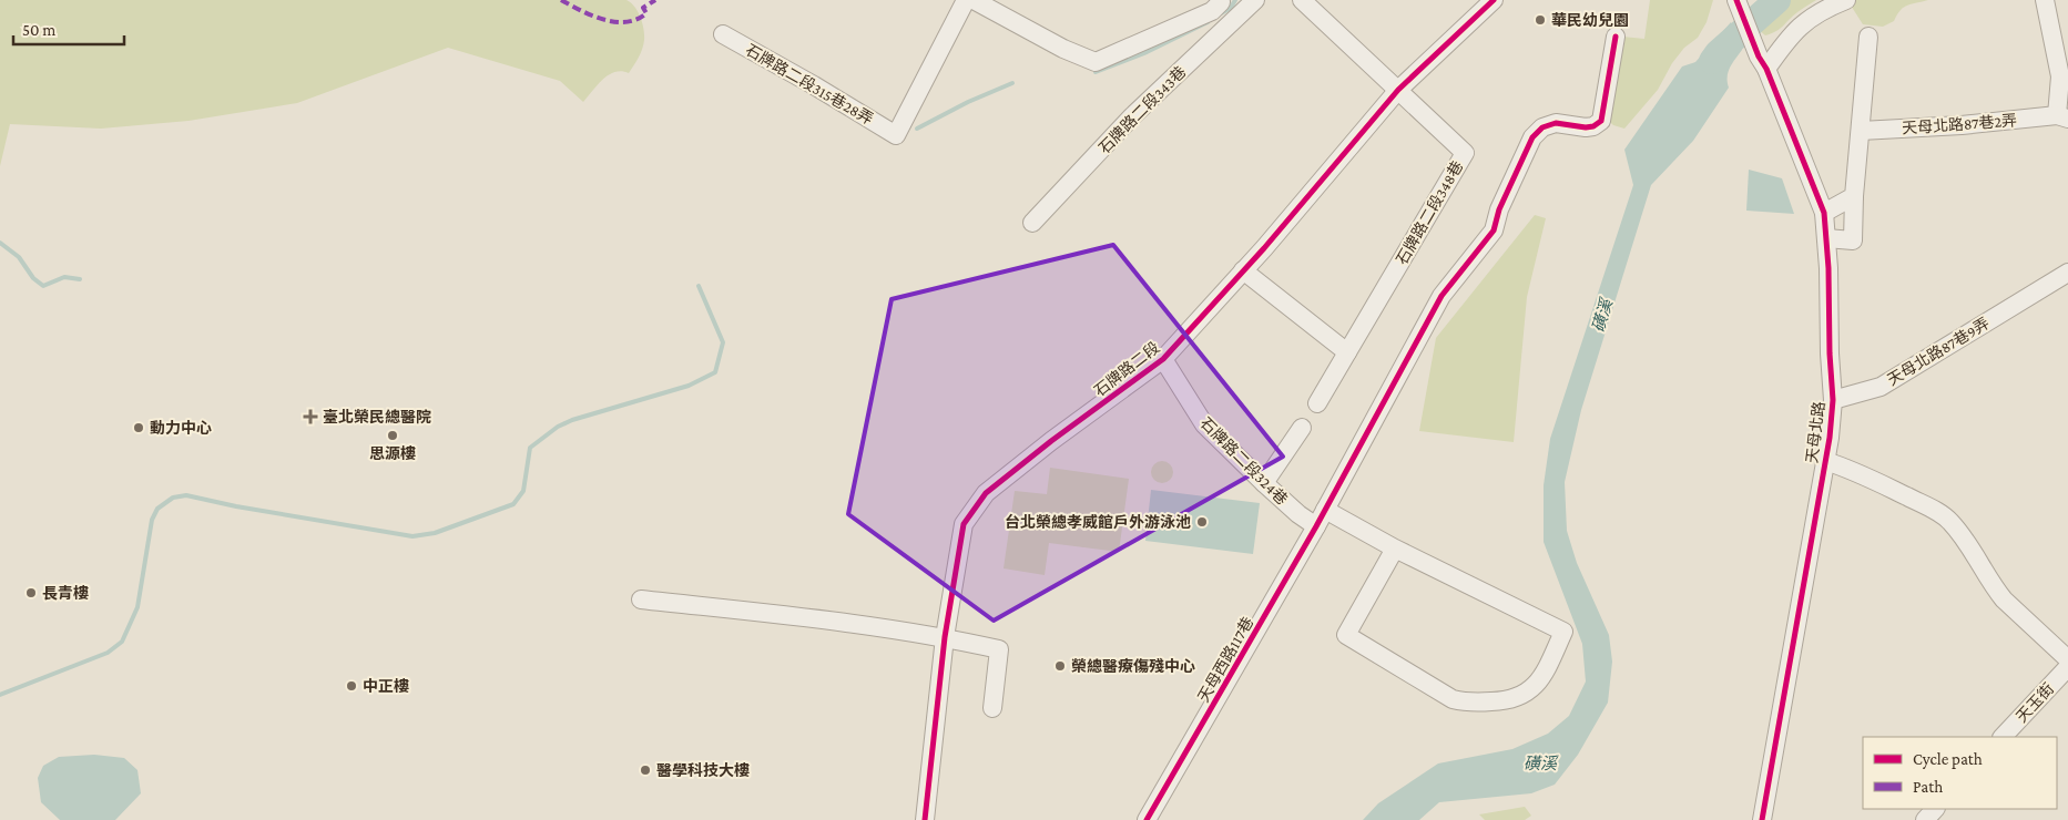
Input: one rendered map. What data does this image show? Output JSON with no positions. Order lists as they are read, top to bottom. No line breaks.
{"streets":{"street":["石牌路二段315巷28弄","石牌路二段343巷","天母北路87巷2弄","石牌路二段348巷","天母北路87巷9弄","石牌路二段","天母北路","石牌路二段324巷","天母西路117巷","天玉街"]},"crossings":[["石牌路二段348巷","石牌路二段"],["天母北路87巷9弄","天母北路"],["石牌路二段","石牌路二段324巷"],["石牌路二段324巷","天母西路117巷"]],"water":["磺溪"],"places":{"other":["華民幼兒園","動力中心","思源樓","台北榮總孝威館戶外游泳池","長青樓","榮總醫療傷殘中心","中正樓","醫學科技大樓"],"health":["臺北榮民總醫院"]},"legend":["Cycle path","Path"],"scale_bar":"50 m"}
